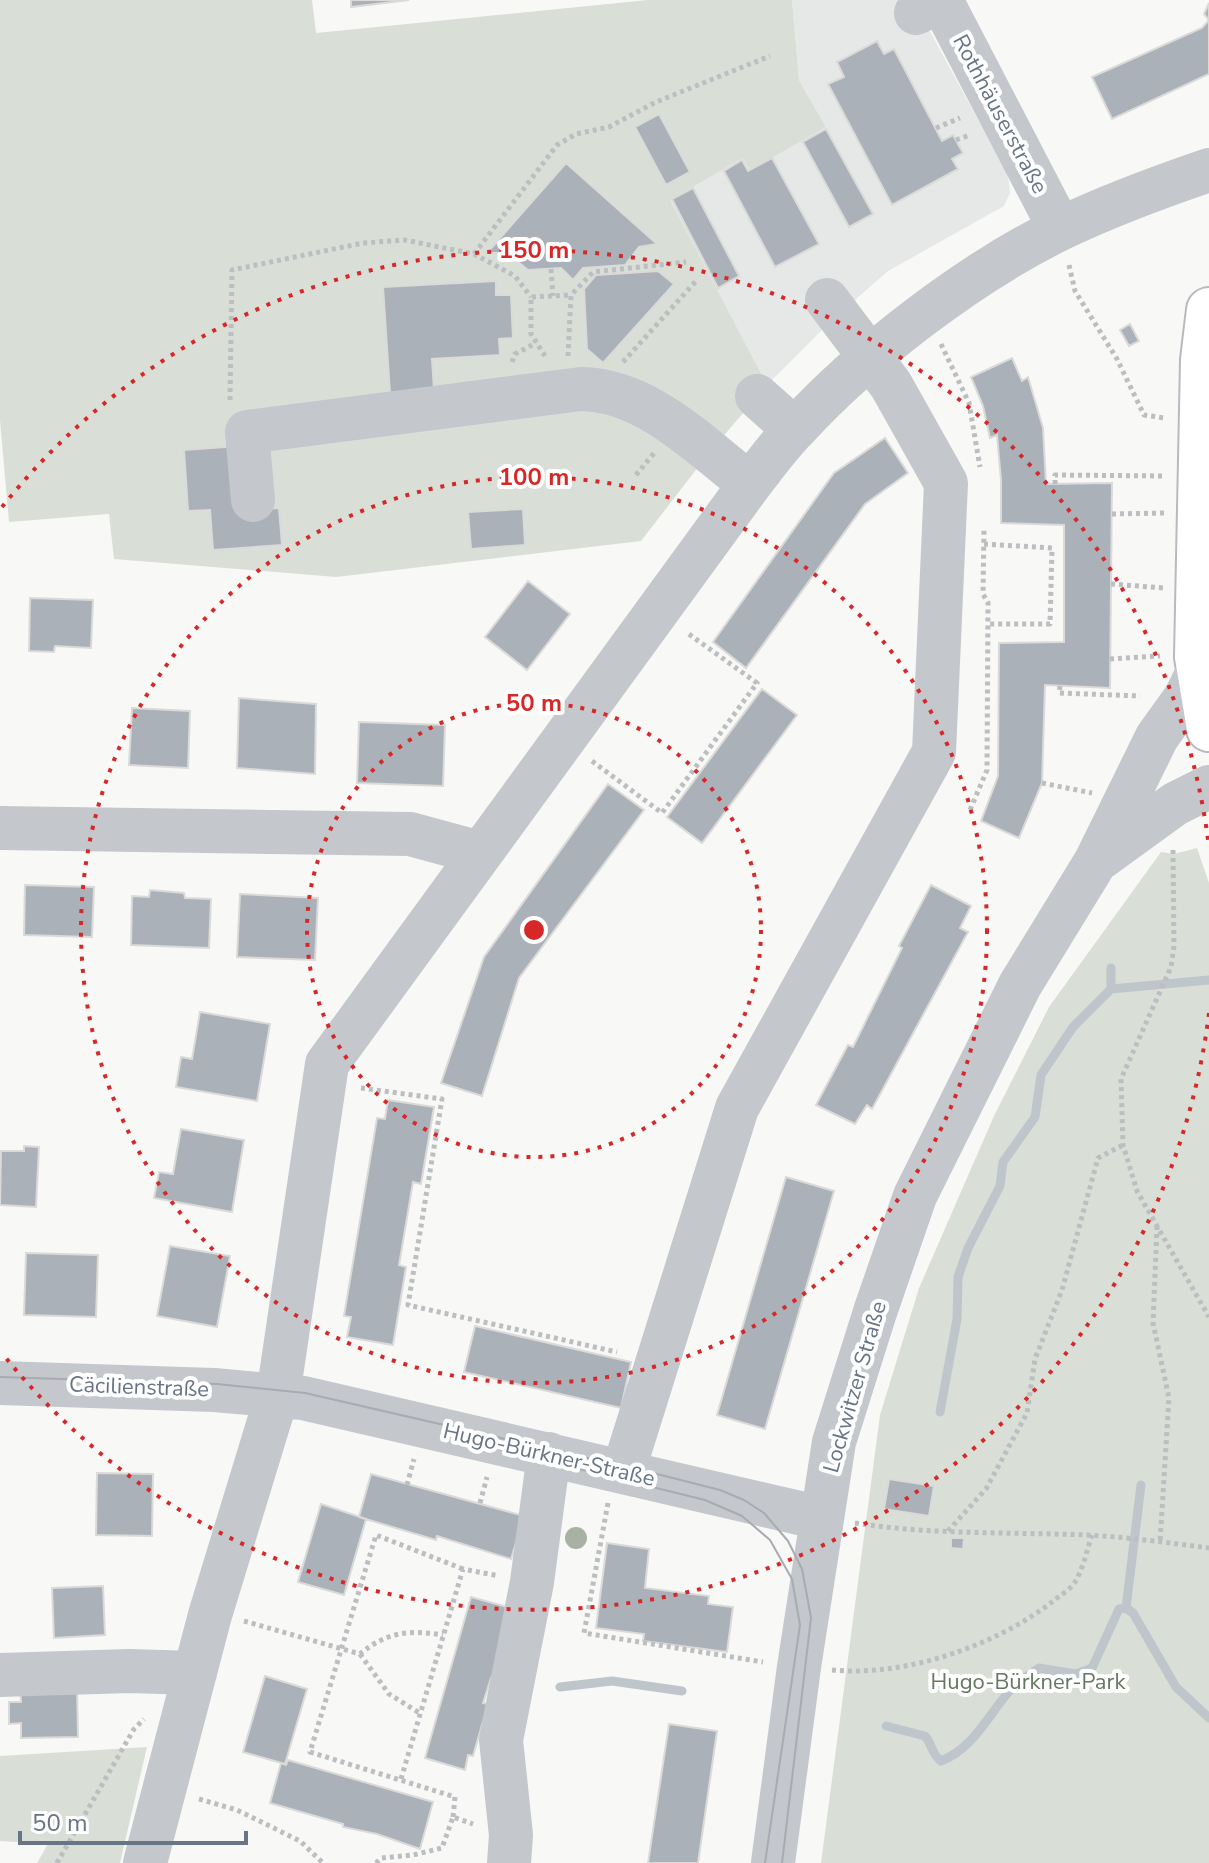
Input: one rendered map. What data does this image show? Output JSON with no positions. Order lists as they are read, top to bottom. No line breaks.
{"streets":{"street":["Rothhäuserstraße","Cäcilienstraße","Lockwitzer Straße","Hugo-Bürkner-Straße"]},"crossings":[["Cäcilienstraße","Hugo-Bürkner-Straße"],["Lockwitzer Straße","Hugo-Bürkner-Straße"]],"parks":["Hugo-Bürkner-Park"],"scale_bar":"50 m","rings":["150 m","100 m","50 m"]}
